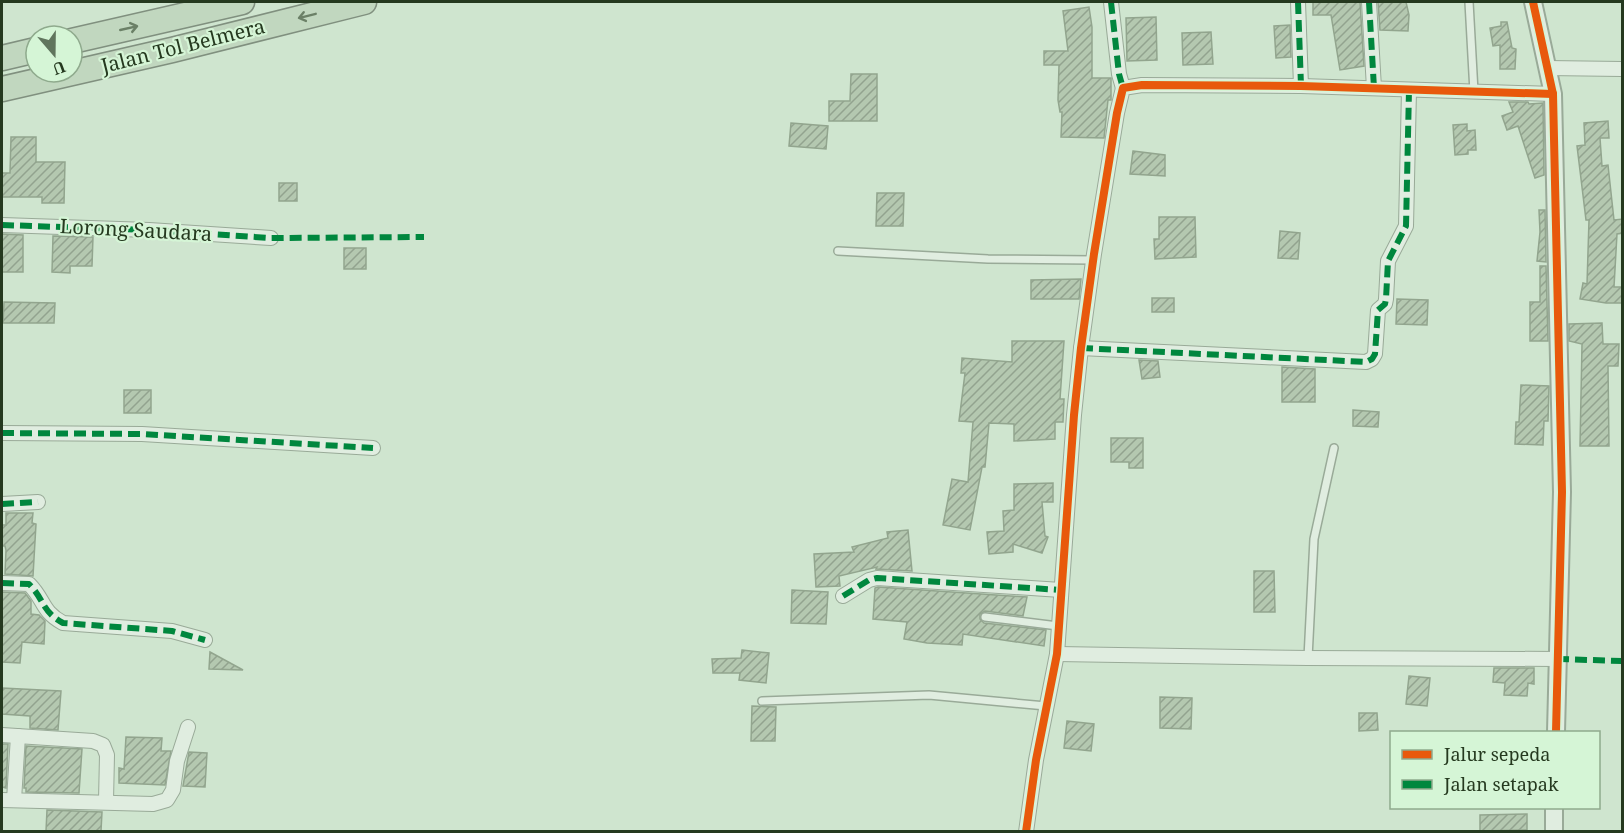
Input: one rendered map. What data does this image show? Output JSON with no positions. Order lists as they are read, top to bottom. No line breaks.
{"streets":{"highway":["Jalan Tol Belmera"],"street":["Lorong Saudara"]},"legend":["Jalur sepeda","Jalan setapak"],"north":"bottom"}
